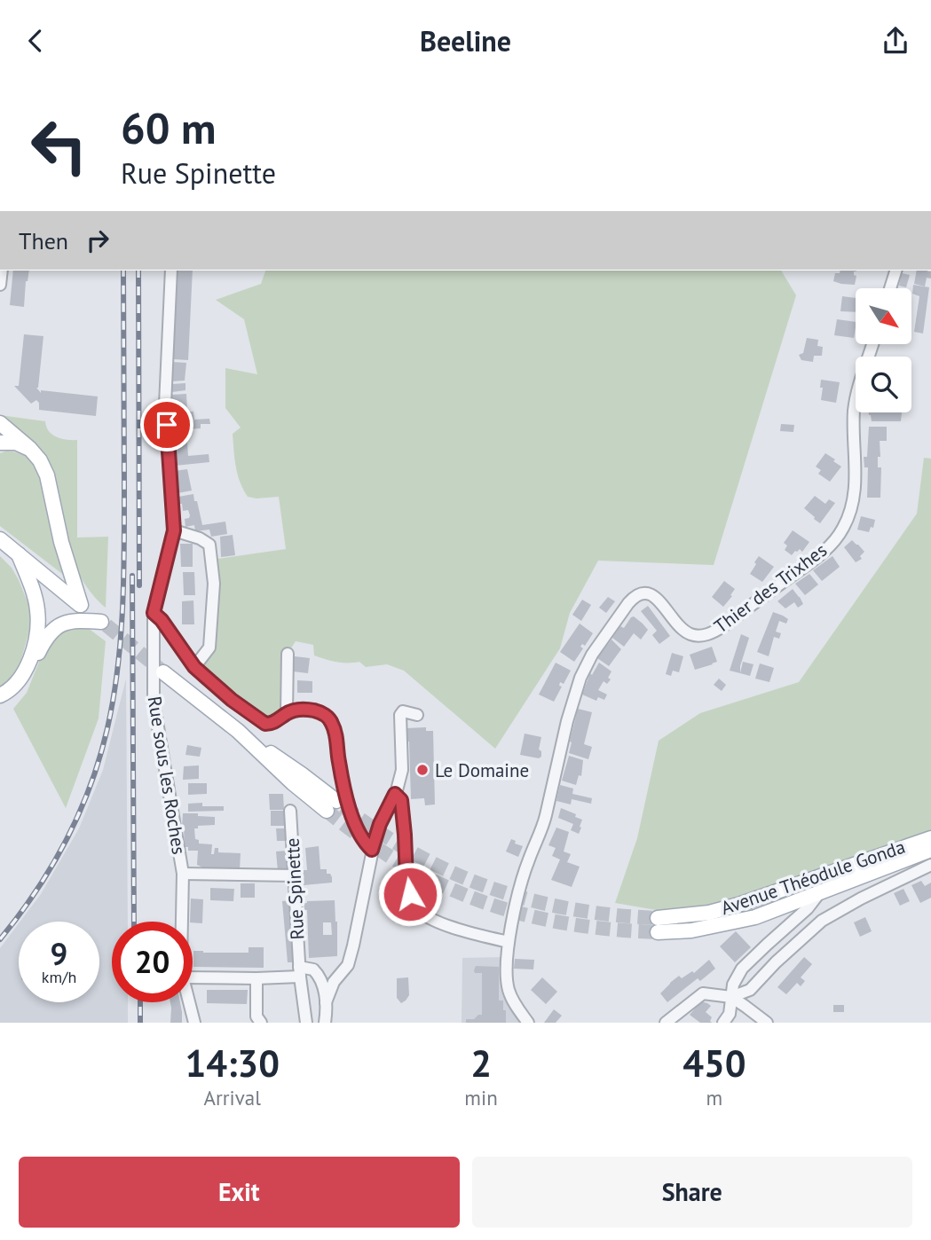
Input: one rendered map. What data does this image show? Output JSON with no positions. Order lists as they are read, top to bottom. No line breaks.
{"streets":{"main road":["Avenue Théodule Gonda"],"street":["Thier des Trixhes","Rue sous les Roches","Rue Spinette"]},"crossings":[["Thier des Trixhes","Rue Spinette"]],"places":["Le Domaine"],"north":"bottom right","page":{"header":"Beeline","turn":["60 m","Rue Spinette"],"then":"Then","speed":"9 km/h","limit":"20","eta":["14:30","Arrival","2","min","450","m"],"buttons":["Exit","Share"]}}
